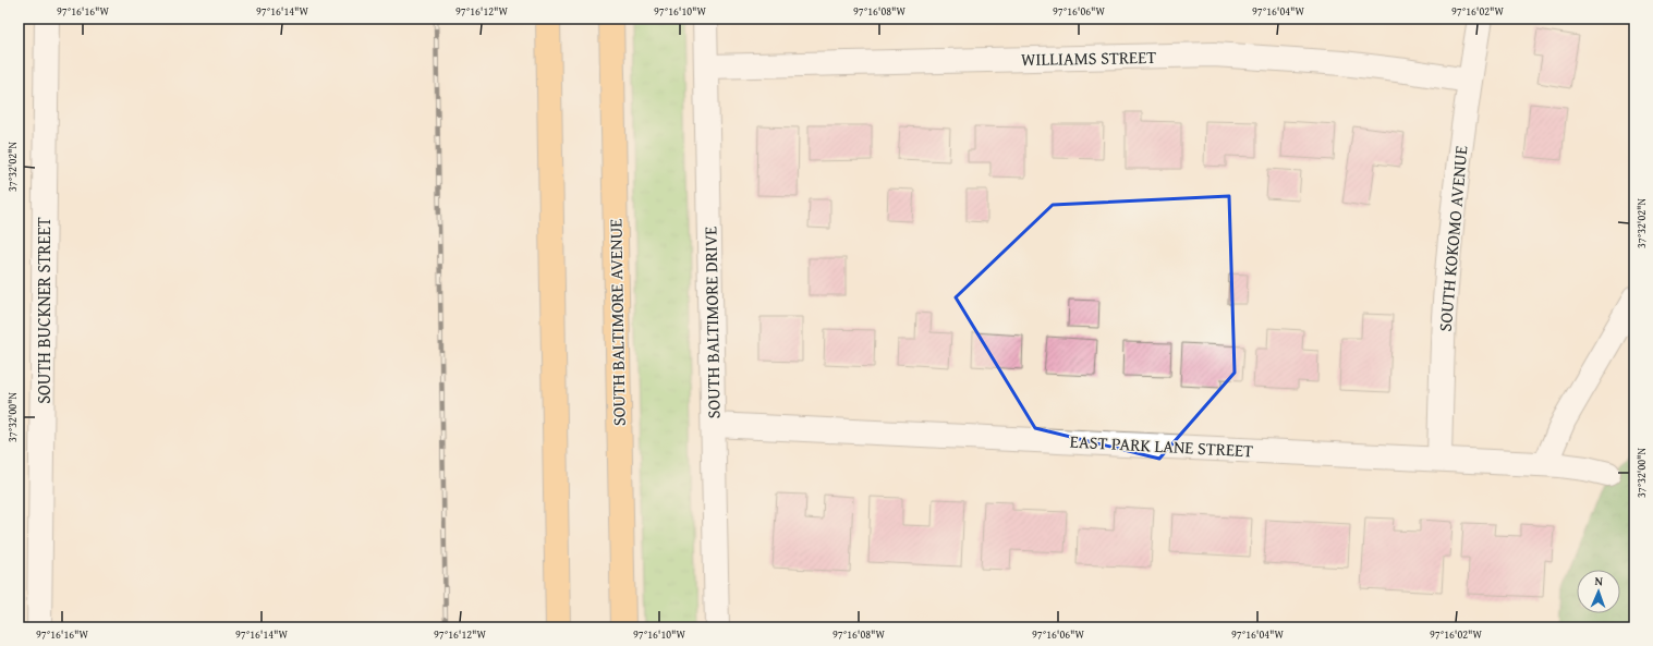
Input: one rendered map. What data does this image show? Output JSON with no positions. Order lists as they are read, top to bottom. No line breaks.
{"streets":{"main road":["SOUTH BALTIMORE AVENUE"],"street":["WILLIAMS STREET","SOUTH KOKOMO AVENUE","SOUTH BUCKNER STREET","SOUTH BALTIMORE DRIVE","EAST PARK LANE STREET"]},"crossings":[["WILLIAMS STREET","SOUTH KOKOMO AVENUE"],["WILLIAMS STREET","SOUTH BALTIMORE DRIVE"],["SOUTH KOKOMO AVENUE","EAST PARK LANE STREET"],["SOUTH BALTIMORE DRIVE","EAST PARK LANE STREET"]],"north":"top","coordinates":["97°16'16\"W","97°16'14\"W","97°16'12\"W","97°16'10\"W","97°16'08\"W","97°16'06\"W","97°16'04\"W","97°16'02\"W","37°32'02\"N","37°32'00\"N"]}
